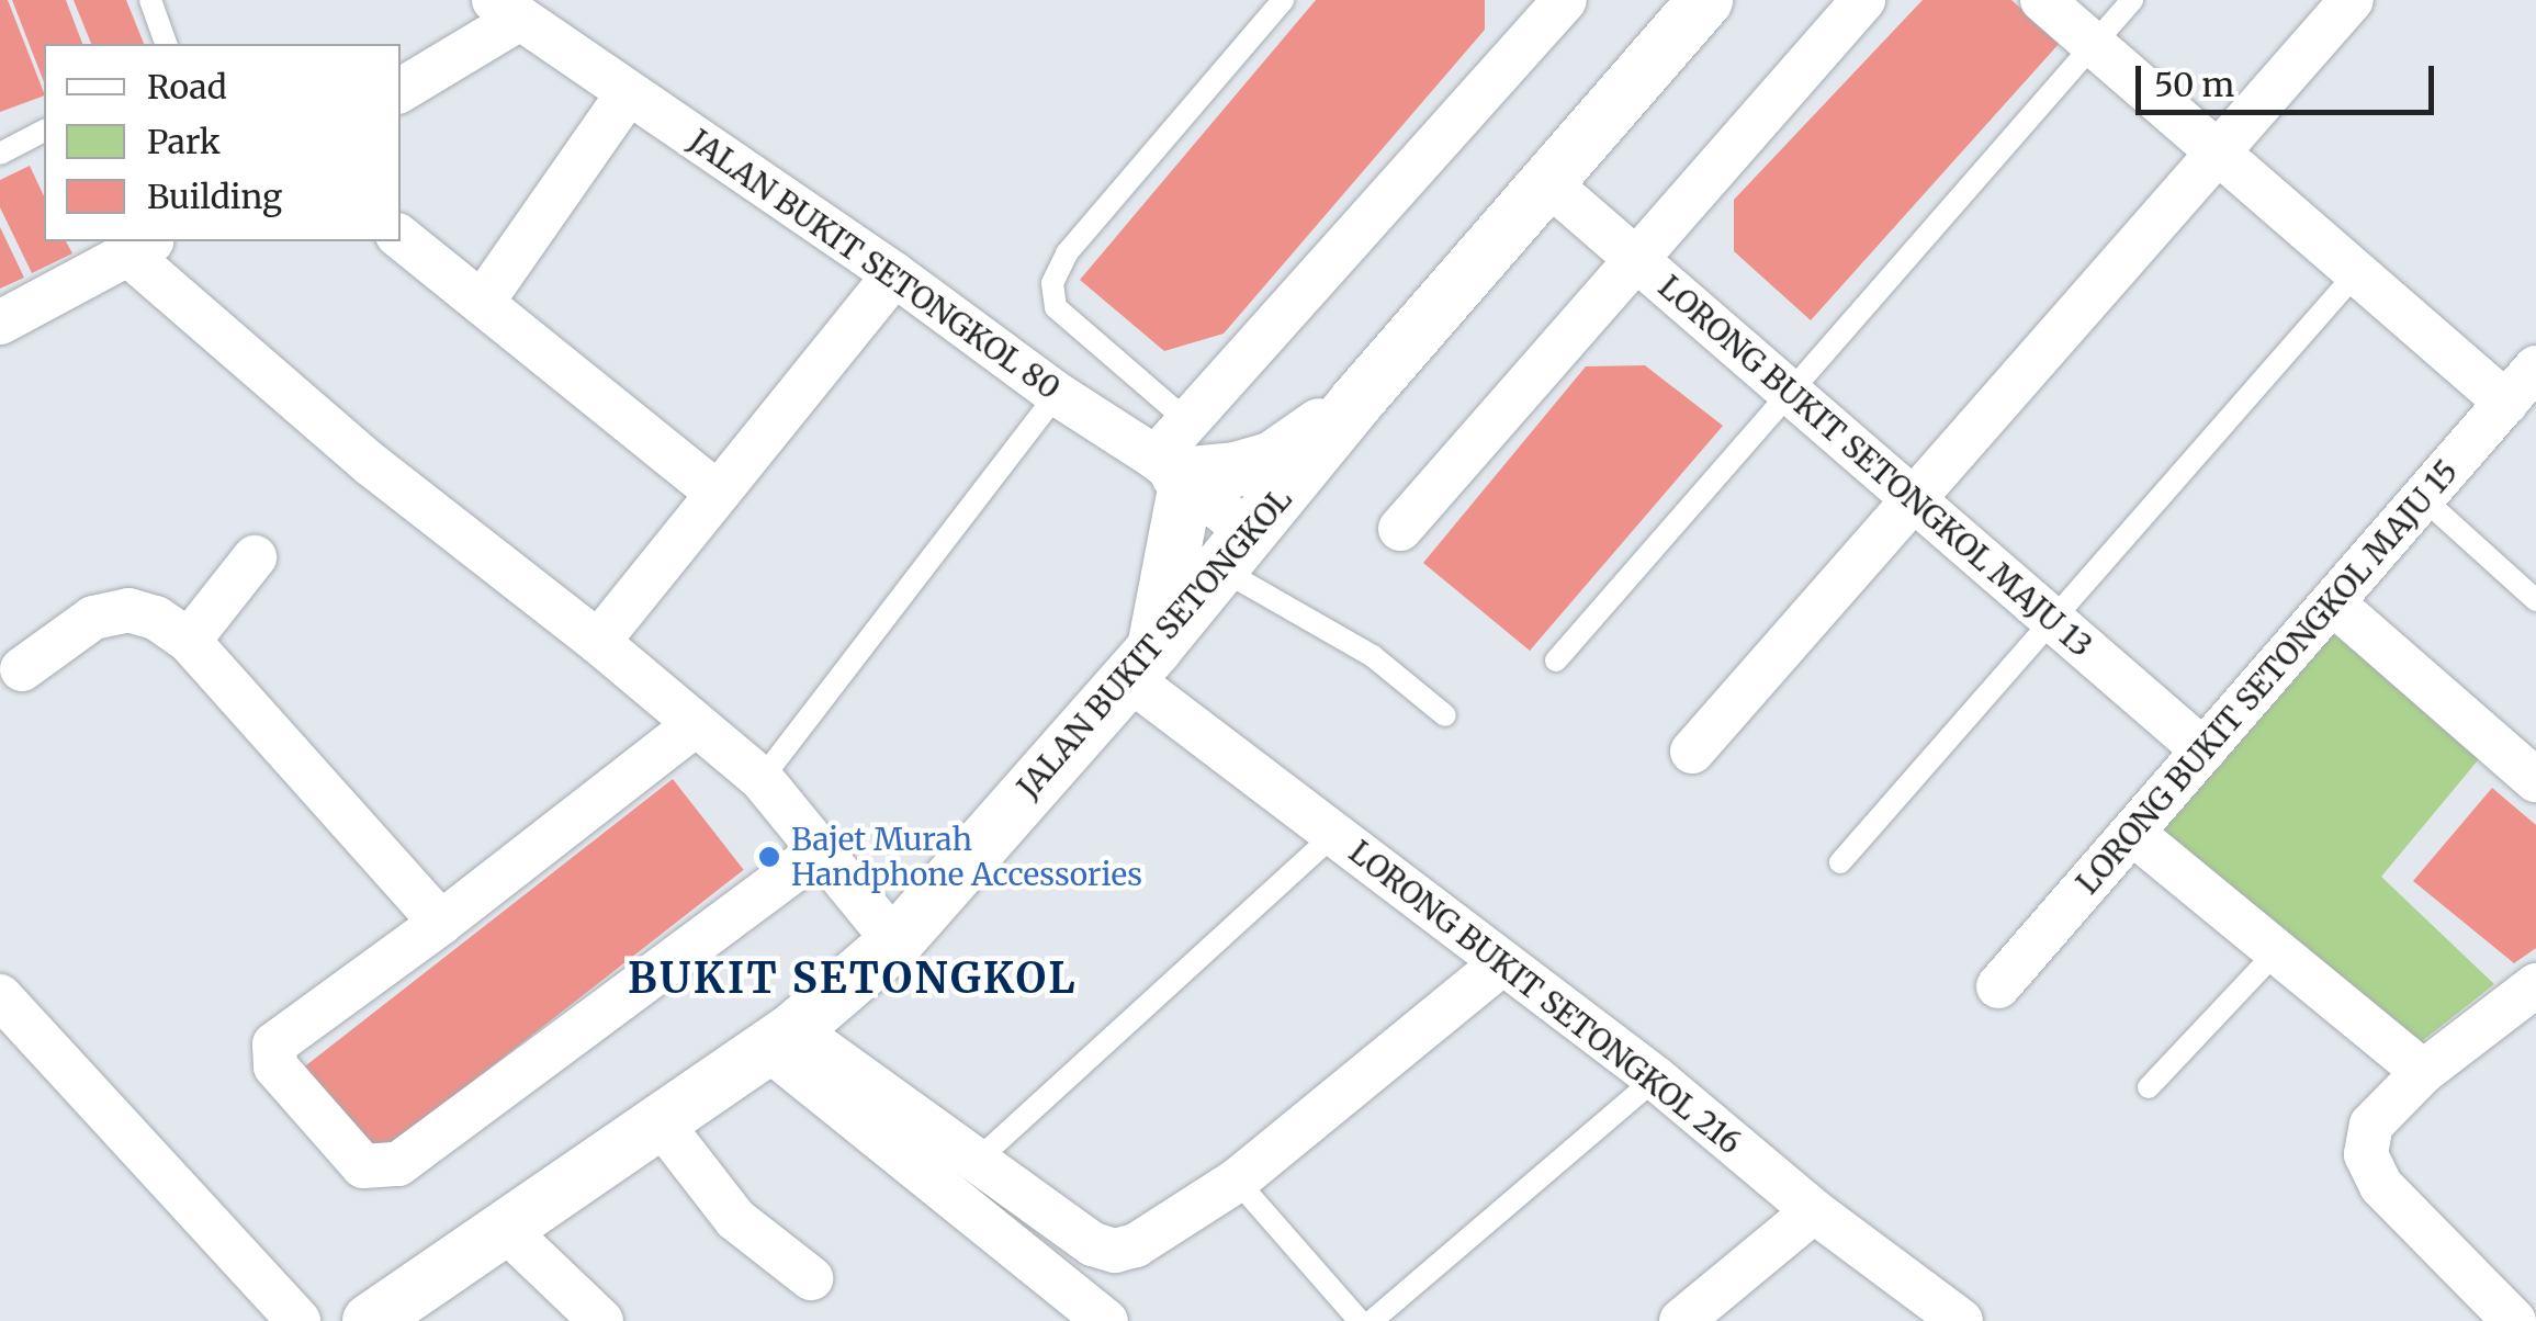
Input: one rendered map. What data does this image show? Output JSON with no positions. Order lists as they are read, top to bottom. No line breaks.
{"streets":{"street":["JALAN BUKIT SETONGKOL 80","LORONG BUKIT SETONGKOL MAJU 13","JALAN BUKIT SETONGKOL","LORONG BUKIT SETONGKOL MAJU 15","LORONG BUKIT SETONGKOL 216"]},"crossings":[["JALAN BUKIT SETONGKOL 80","JALAN BUKIT SETONGKOL"],["LORONG BUKIT SETONGKOL MAJU 13","JALAN BUKIT SETONGKOL"],["LORONG BUKIT SETONGKOL MAJU 13","LORONG BUKIT SETONGKOL MAJU 15"],["JALAN BUKIT SETONGKOL","LORONG BUKIT SETONGKOL 216"]],"districts":["BUKIT SETONGKOL"],"places":["Bajet Murah Handphone Accessories"],"legend":["Road","Park","Building"],"scale_bar":"50 m"}
